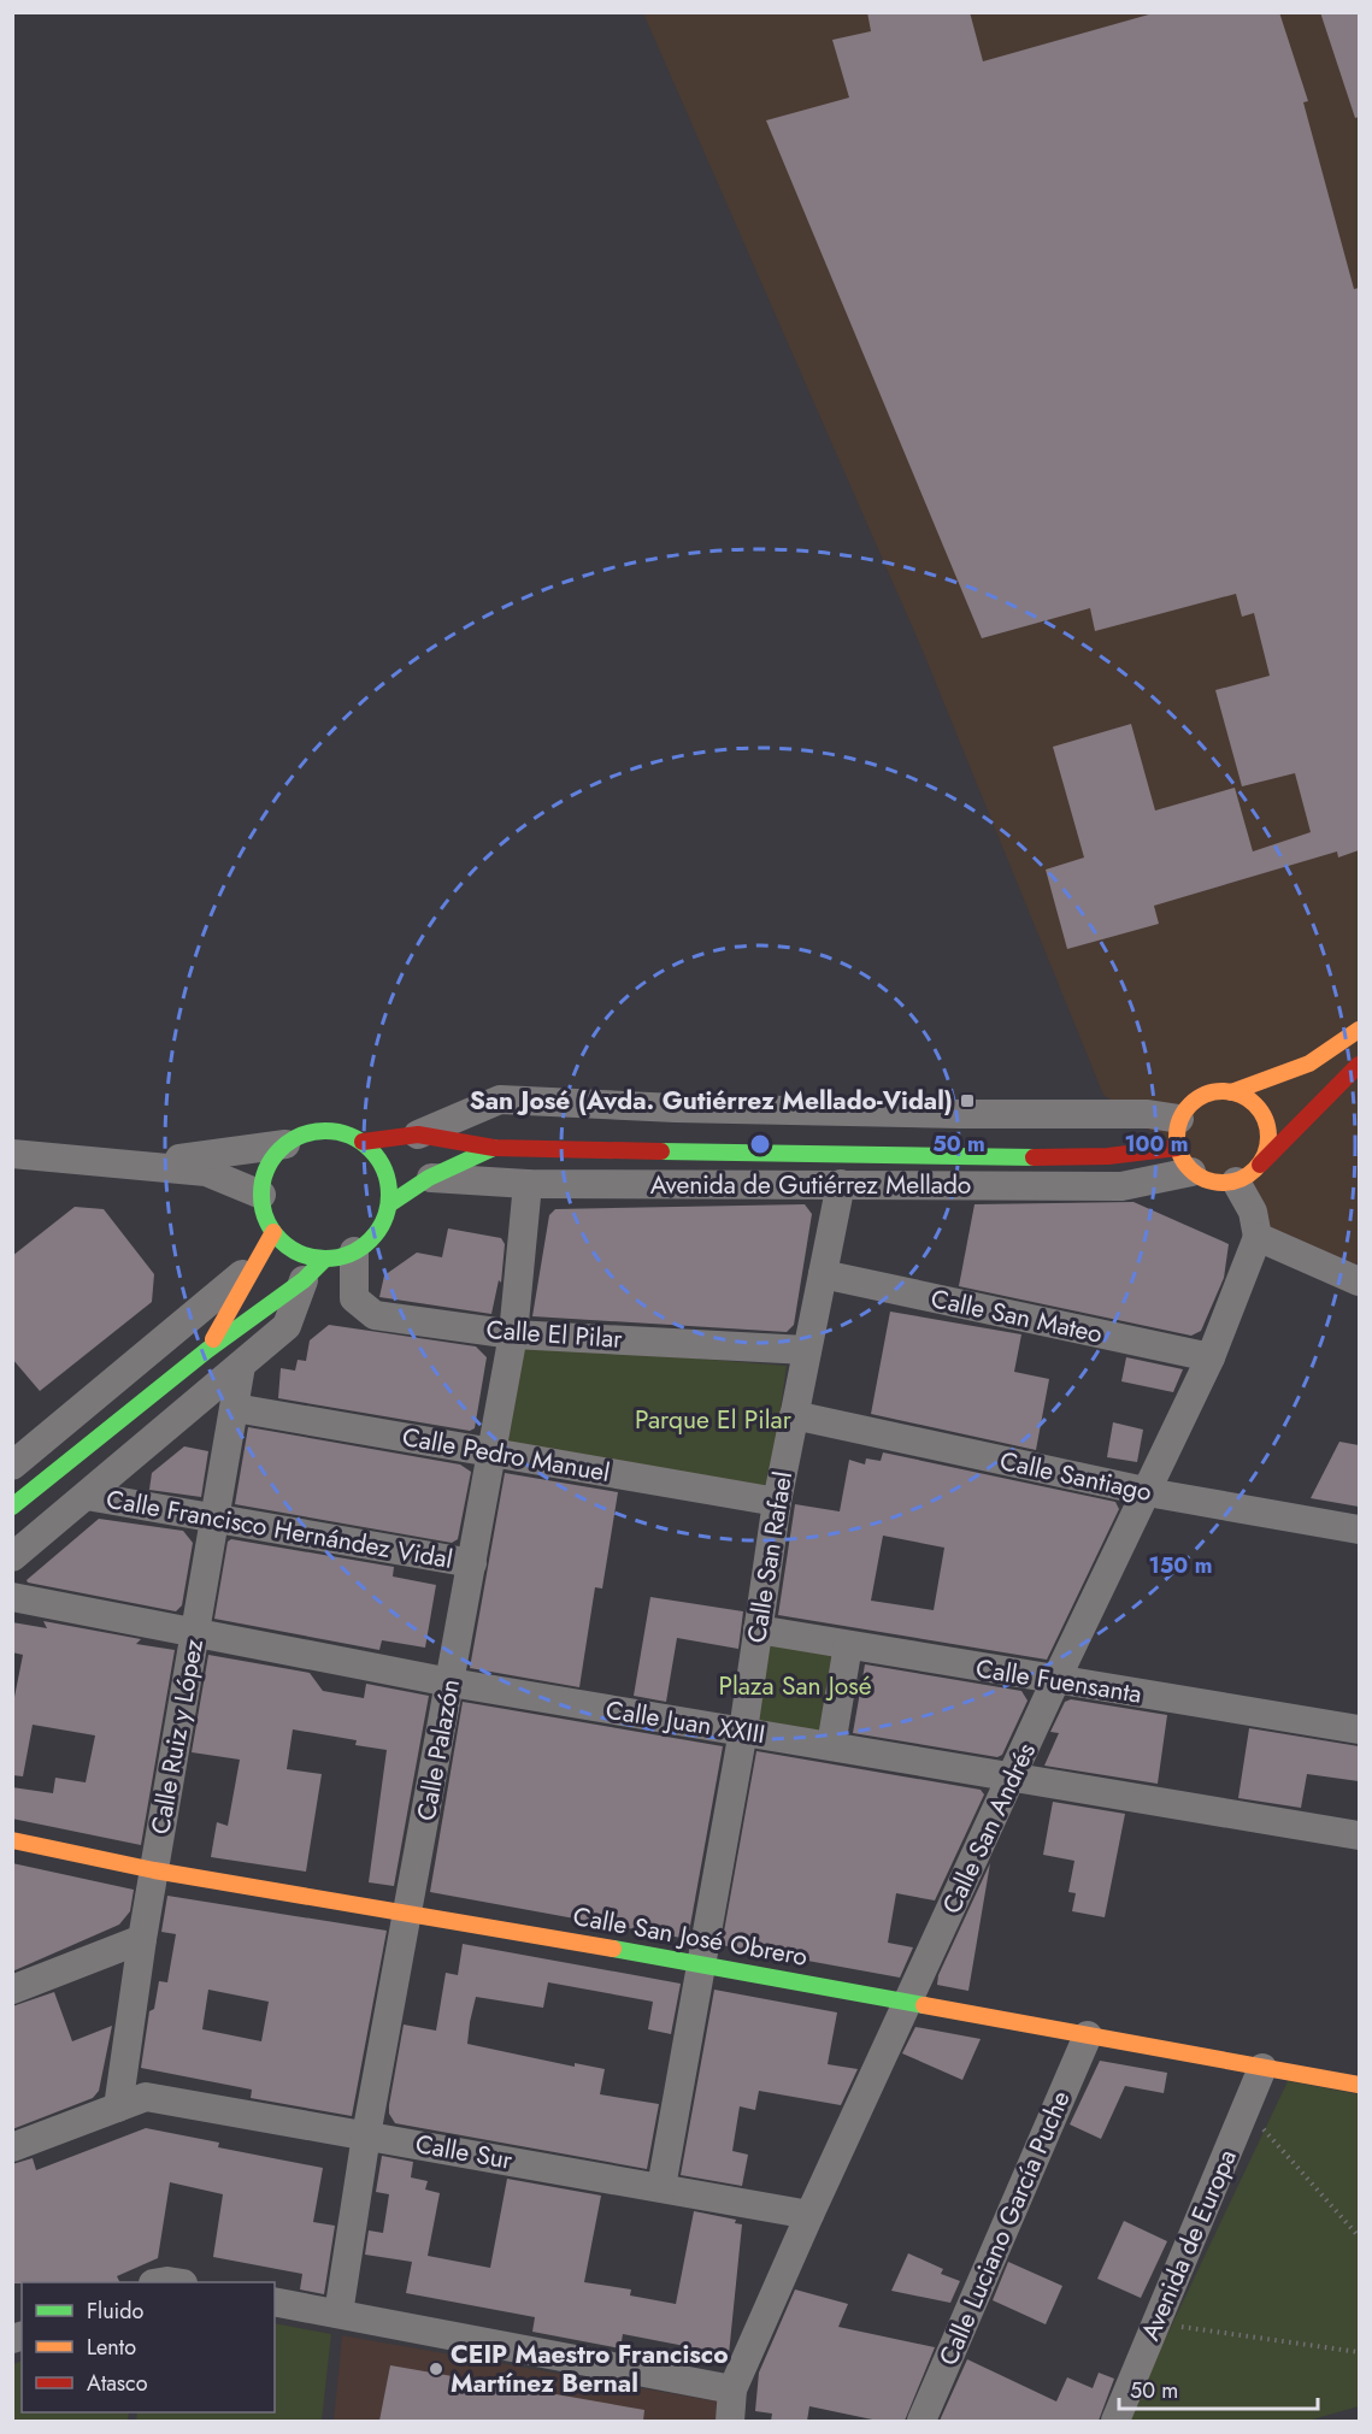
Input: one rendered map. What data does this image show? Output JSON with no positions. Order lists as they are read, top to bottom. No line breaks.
{"streets":{"main road":["Avenida de Gutiérrez Mellado","Calle San José Obrero"],"street":["Calle San Mateo","Calle El Pilar","Calle Pedro Manuel","Calle Santiago","Calle Francisco Hernández Vidal","Calle San Rafael","Calle Fuensanta","Calle Juan XXIII","Calle Ruiz y López","Calle Palazón","Calle San Andrés","Calle Sur","Calle Luciano García Puche","Avenida de Europa"]},"crossings":[["Avenida de Gutiérrez Mellado","Calle El Pilar"],["Avenida de Gutiérrez Mellado","Calle San Rafael"],["Avenida de Gutiérrez Mellado","Calle Palazón"],["Calle San Mateo","Calle San Rafael"],["Calle San Mateo","Calle San Andrés"],["Calle El Pilar","Calle San Rafael"],["Calle El Pilar","Calle Palazón"],["Calle Pedro Manuel","Calle San Rafael"],["Calle Pedro Manuel","Calle Ruiz y López"],["Calle Pedro Manuel","Calle Palazón"],["Calle Santiago","Calle San Rafael"],["Calle Santiago","Calle San Andrés"],["Calle Francisco Hernández Vidal","Calle Ruiz y López"],["Calle Francisco Hernández Vidal","Calle Palazón"],["Calle San Rafael","Calle Fuensanta"],["Calle San Rafael","Calle Juan XXIII"],["Calle San Rafael","Calle San José Obrero"],["Calle San Rafael","Calle Sur"],["Calle Fuensanta","Calle San Andrés"],["Calle Juan XXIII","Calle Ruiz y López"],["Calle Juan XXIII","Calle Palazón"],["Calle Juan XXIII","Calle San Andrés"],["Calle Ruiz y López","Calle San José Obrero"],["Calle Ruiz y López","Calle Sur"],["Calle Palazón","Calle San José Obrero"],["Calle Palazón","Calle Sur"],["Calle San Andrés","Calle San José Obrero"],["Calle San Andrés","Calle Sur"],["Calle San José Obrero","Calle Luciano García Puche"],["Calle San José Obrero","Avenida de Europa"]],"parks":["Parque El Pilar","Plaza San José"],"places":{"transit":["San José (Avda. Gutiérrez Mellado-Vidal)"],"other":["CEIP Maestro Francisco Martínez Bernal"]},"legend":["Fluido","Lento","Atasco"],"scale_bar":"50 m","rings":["50 m","100 m","150 m"]}
